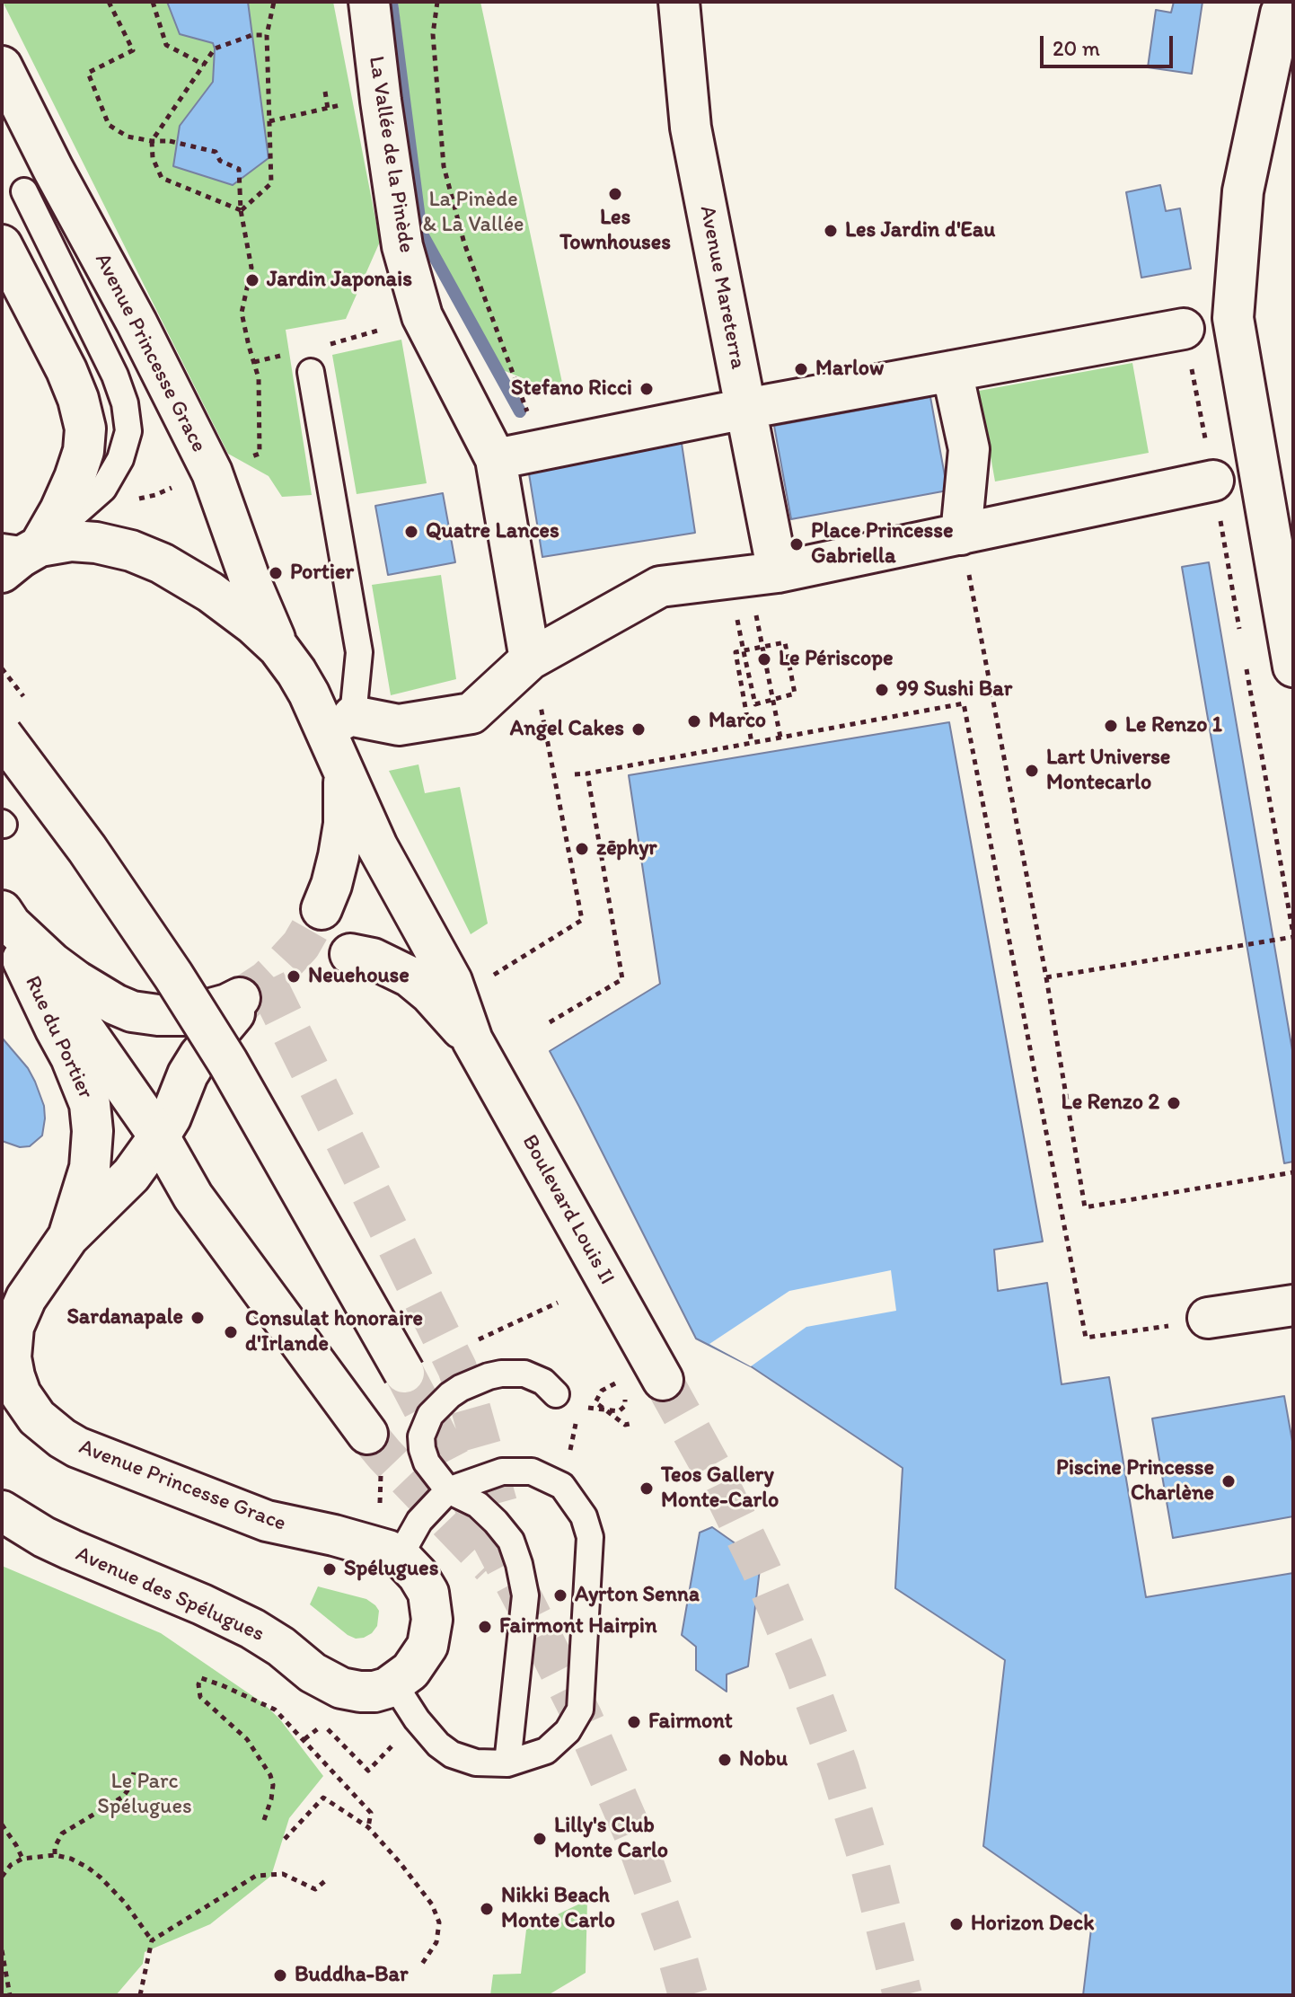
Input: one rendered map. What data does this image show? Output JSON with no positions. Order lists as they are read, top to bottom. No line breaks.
{"streets":{"street":["La Vallée de la Pinède","Avenue Mareterra","Avenue Princesse Grace","Rue du Portier","Boulevard Louis II","Avenue des Spélugues"]},"crossings":[["Avenue Princesse Grace","Rue du Portier"],["Avenue Princesse Grace","Boulevard Louis II"]],"parks":["La Pinède & La Vallée","Le Parc Spélugues"],"places":["Les Townhouses","Les Jardin d'Eau","Jardin Japonais","Marlow","Stefano Ricci","Quatre Lances","Place Princesse Gabriella","Portier","Le Périscope","99 Sushi Bar","Marco","Le Renzo 1","Angel Cakes","Lart Universe Montecarlo","zēphyr","Neuehouse","Le Renzo 2","Sardanapale","Consulat honoraire d'Irlande","Piscine Princesse Charlène","Teos Gallery Monte-Carlo","Spélugues","Ayrton Senna","Fairmont Hairpin","Fairmont","Nobu","Lilly's Club Monte Carlo","Nikki Beach Monte Carlo","Horizon Deck","Buddha-Bar"],"scale_bar":"20 m"}
